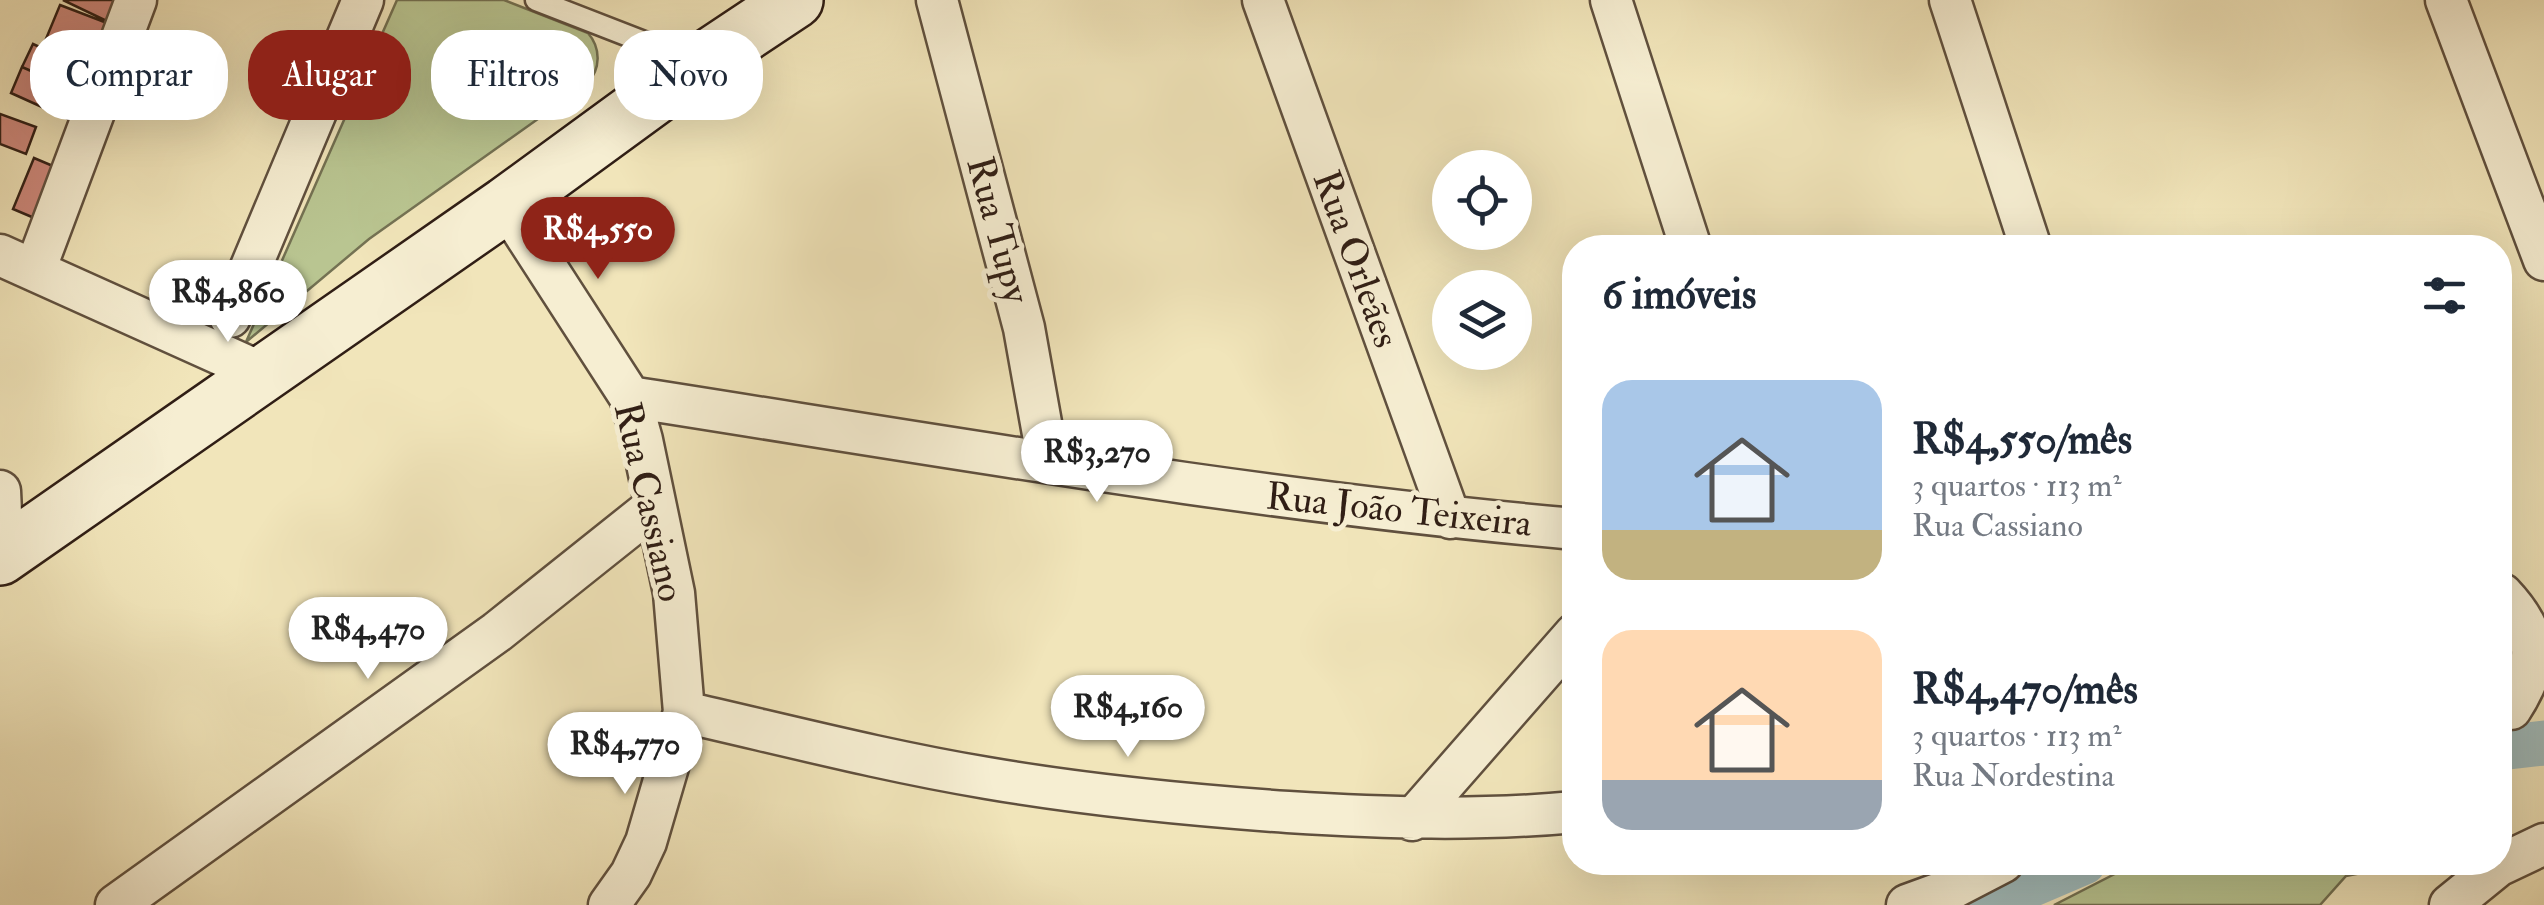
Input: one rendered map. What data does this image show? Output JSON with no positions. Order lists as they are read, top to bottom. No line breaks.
{"streets":{"street":["Rua Tupy","Rua Orleães","Rua Cassiano","Rua João Teixeira"]},"crossings":[["Rua Tupy","Rua João Teixeira"],["Rua Orleães","Rua João Teixeira"],["Rua Cassiano","Rua João Teixeira"]],"page":{"chip":["Comprar","Alugar","Filtros","Novo"],"price":["R$4,550","R$4,860","R$3,270","R$4,470","R$4,160","R$4,770"],"heading":"6 imóveis","list":[{"name":"R$4,550/mês","note":"3 quartos · 113 m² · Rua Cassiano"},{"name":"R$4,470/mês","note":"3 quartos · 113 m² · Rua Nordestina"}]}}
